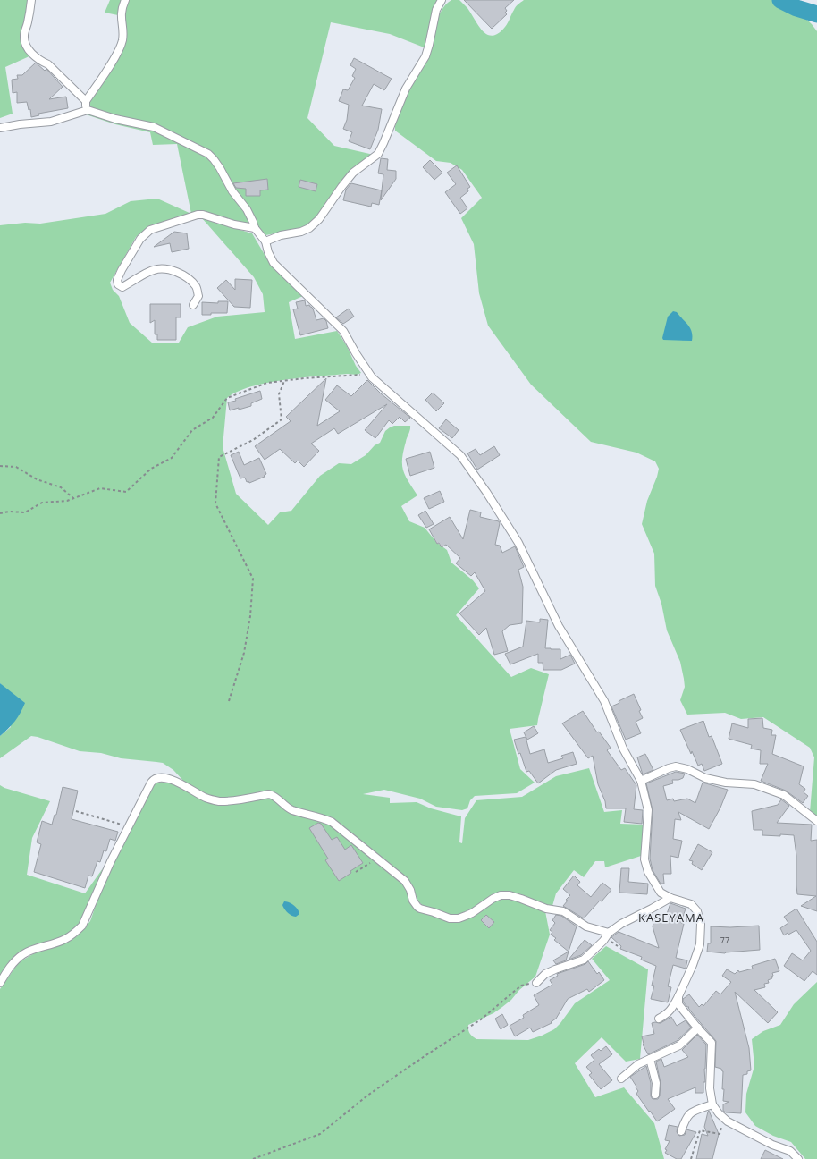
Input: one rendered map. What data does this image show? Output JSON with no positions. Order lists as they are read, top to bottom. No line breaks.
{"districts":["KASEYAMA"],"house_numbers":["77"]}
